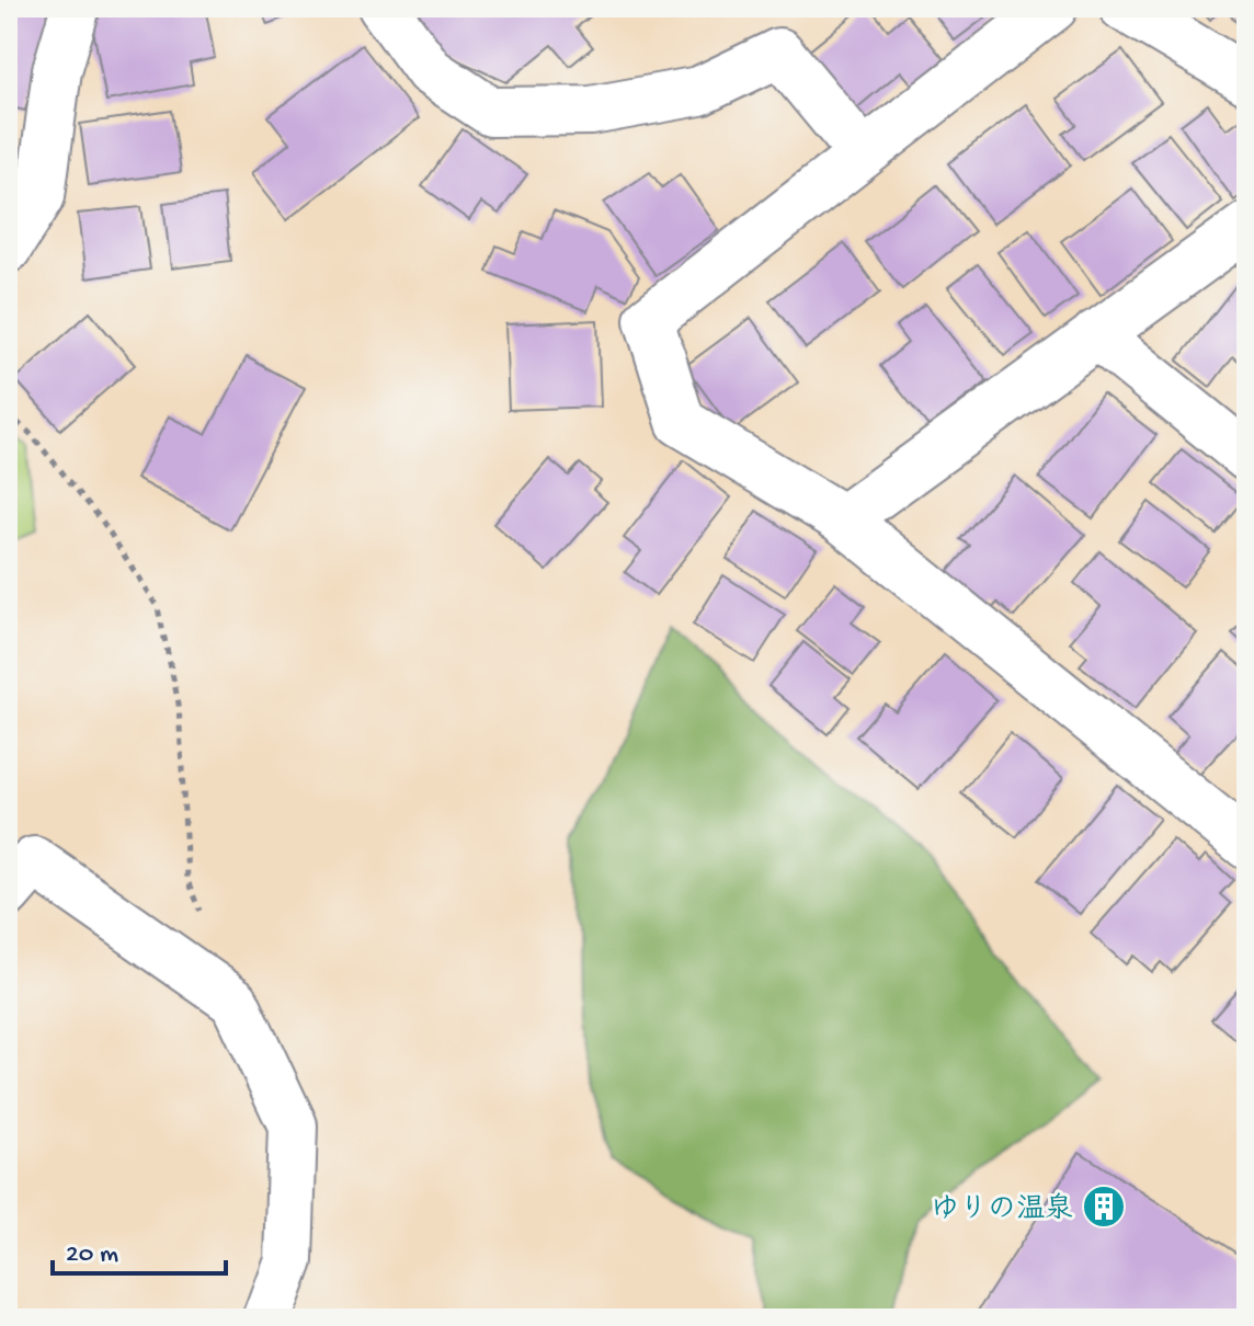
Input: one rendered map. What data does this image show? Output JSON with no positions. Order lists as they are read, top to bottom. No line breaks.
{"places":{"building":["ゆりの温泉"]},"scale_bar":"20 m"}
